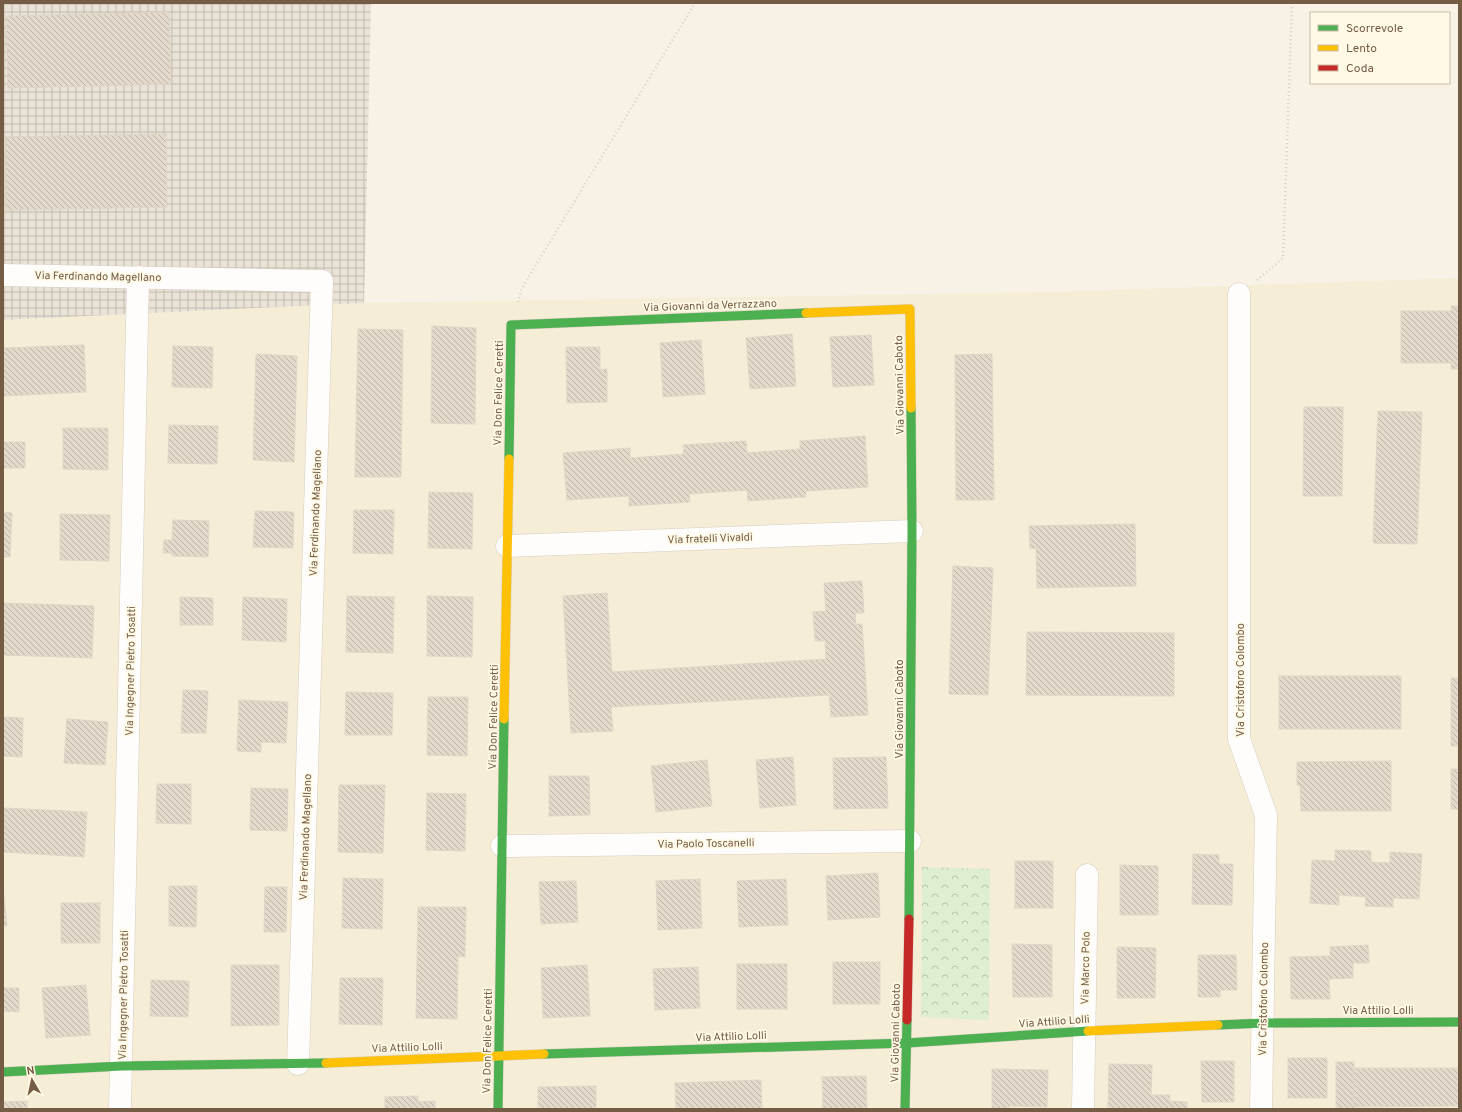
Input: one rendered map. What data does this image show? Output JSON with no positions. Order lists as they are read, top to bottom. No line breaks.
{"streets":{"street":["Via Ferdinando Magellano","Via Giovanni da Verrazzano","Via Giovanni Caboto","Via Don Felice Ceretti","Via fratelli Vivaldi","Via Ingegner Pietro Tosatti","Via Cristoforo Colombo","Via Paolo Toscanelli","Via Marco Polo","Via Attilio Lolli"]},"crossings":[["Via Ferdinando Magellano","Via Ingegner Pietro Tosatti"],["Via Ferdinando Magellano","Via Attilio Lolli"],["Via Giovanni da Verrazzano","Via Giovanni Caboto"],["Via Giovanni da Verrazzano","Via Don Felice Ceretti"],["Via Giovanni Caboto","Via fratelli Vivaldi"],["Via Giovanni Caboto","Via Paolo Toscanelli"],["Via Giovanni Caboto","Via Attilio Lolli"],["Via Don Felice Ceretti","Via fratelli Vivaldi"],["Via Don Felice Ceretti","Via Paolo Toscanelli"],["Via Don Felice Ceretti","Via Attilio Lolli"],["Via Ingegner Pietro Tosatti","Via Attilio Lolli"],["Via Cristoforo Colombo","Via Attilio Lolli"],["Via Marco Polo","Via Attilio Lolli"]],"legend":["Scorrevole","Lento","Coda"],"north":"top"}
